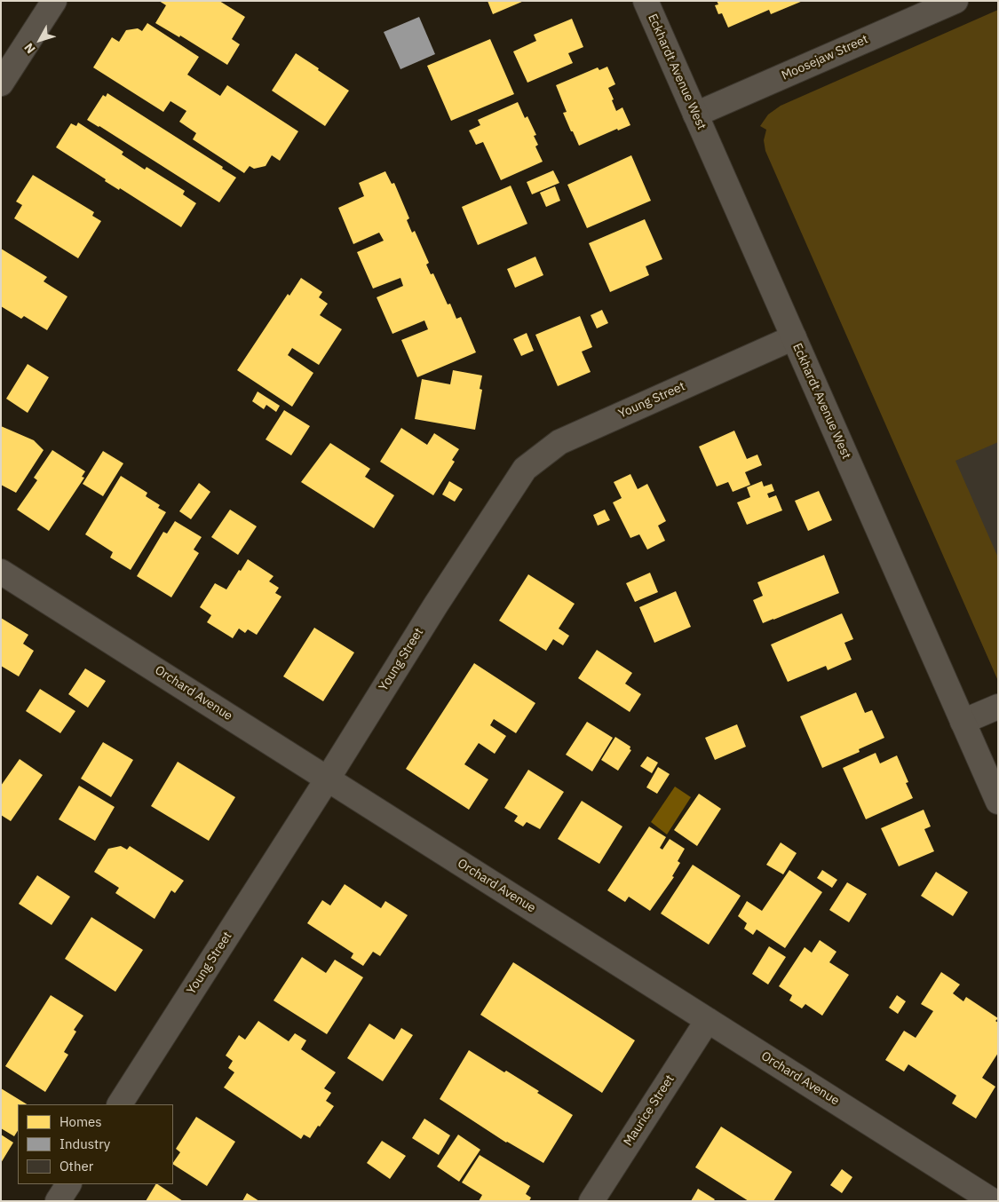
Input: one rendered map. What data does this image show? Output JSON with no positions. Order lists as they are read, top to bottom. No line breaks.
{"streets":{"street":["Moosejaw Street","Eckhardt Avenue West","Young Street","Orchard Avenue","Maurice Street"]},"crossings":[["Moosejaw Street","Eckhardt Avenue West"],["Eckhardt Avenue West","Young Street"],["Young Street","Orchard Avenue"],["Orchard Avenue","Maurice Street"]],"legend":["Homes","Industry","Other"],"north":"bottom left"}
